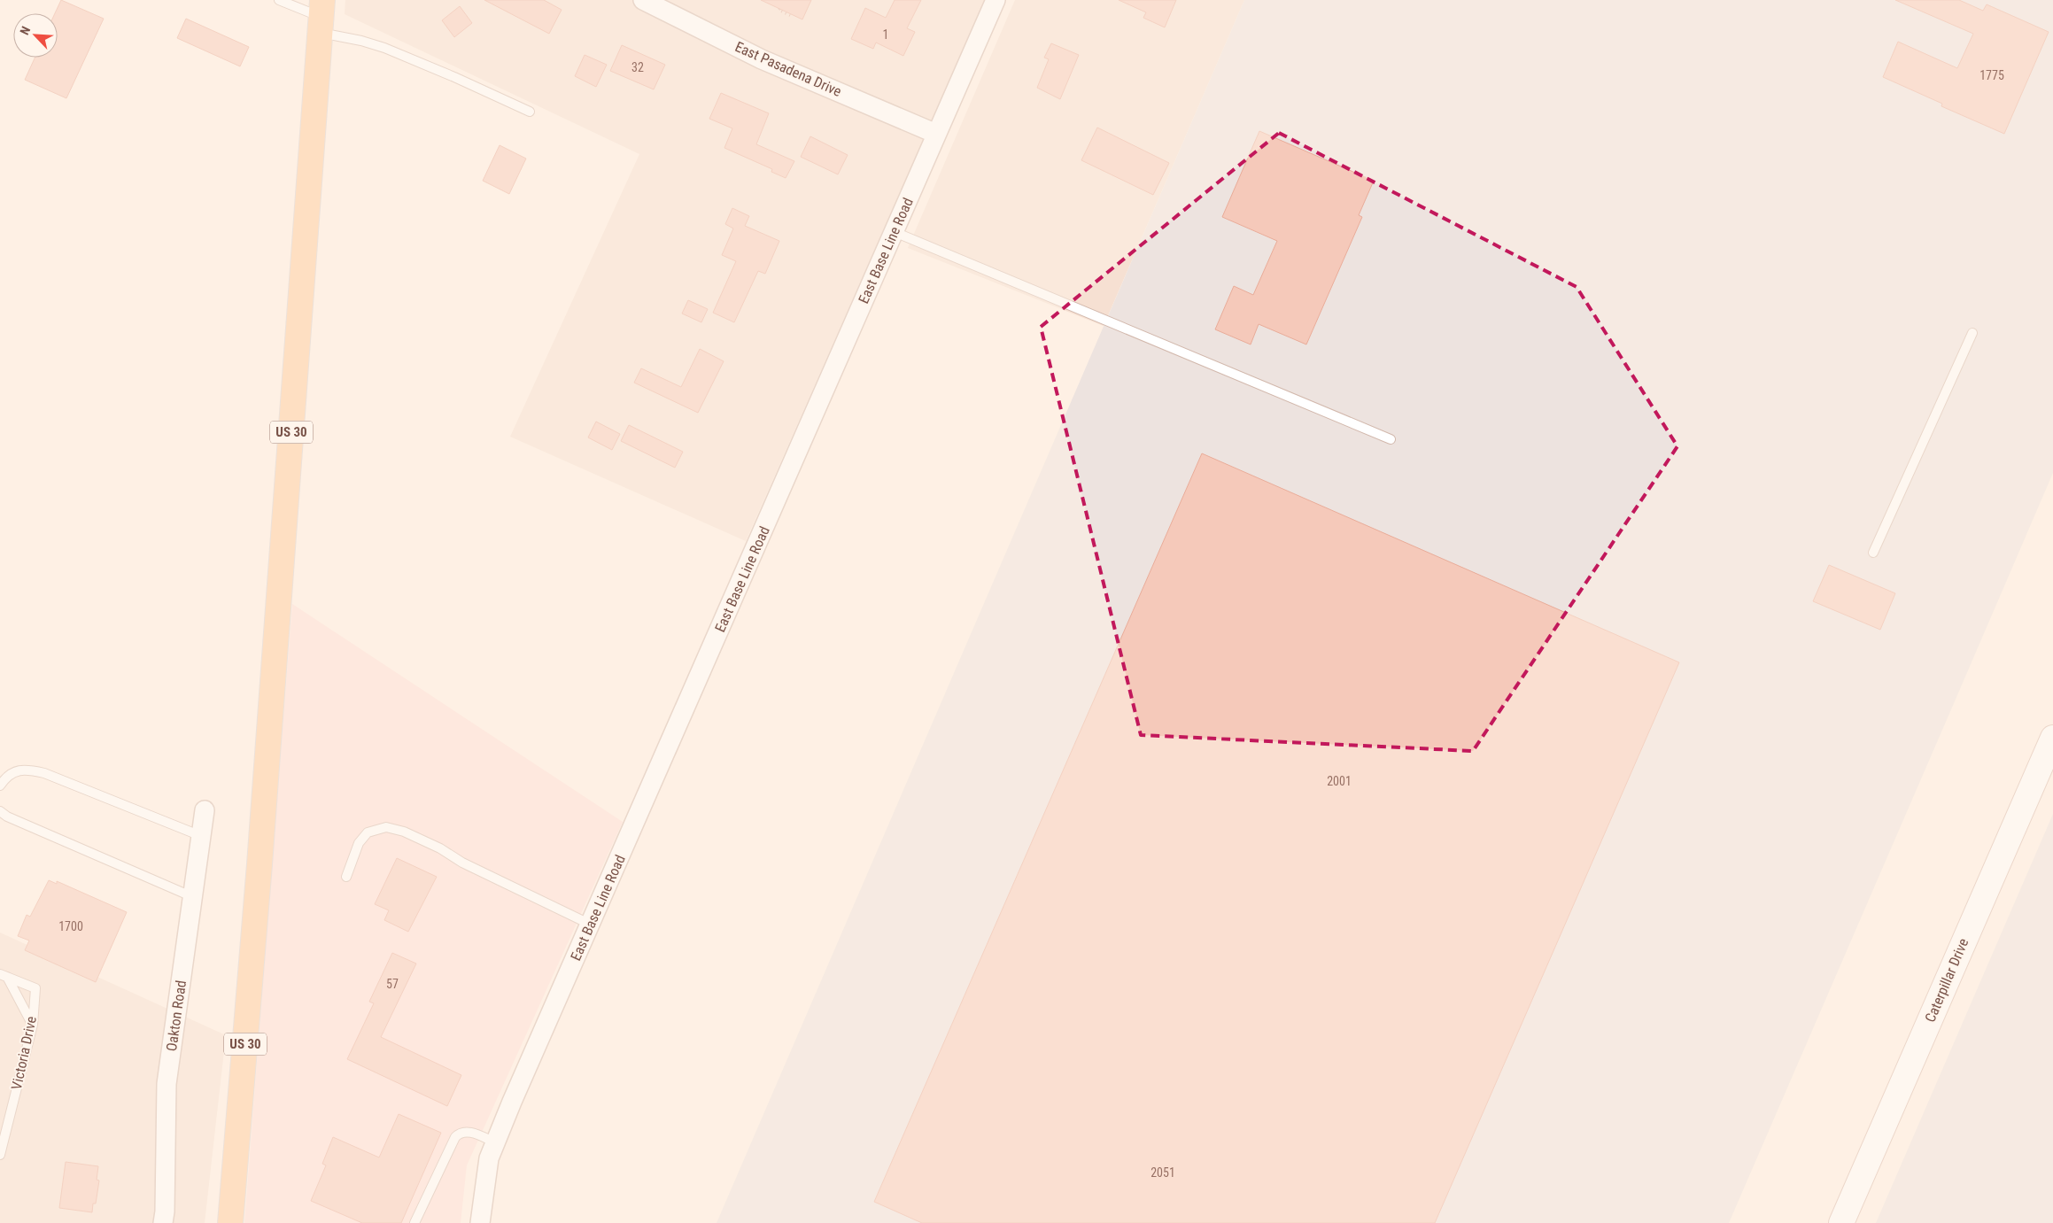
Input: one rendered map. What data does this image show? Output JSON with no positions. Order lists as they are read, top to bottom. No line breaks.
{"streets":{"main road":["US 30"],"street":["East Pasadena Drive","East Base Line Road","Caterpillar Drive","Oakton Road"],"lane":["Victoria Drive"]},"crossings":[["East Pasadena Drive","East Base Line Road"]],"house_numbers":["1","32","1775","2001","1700","57","2051"],"north":"top left"}
